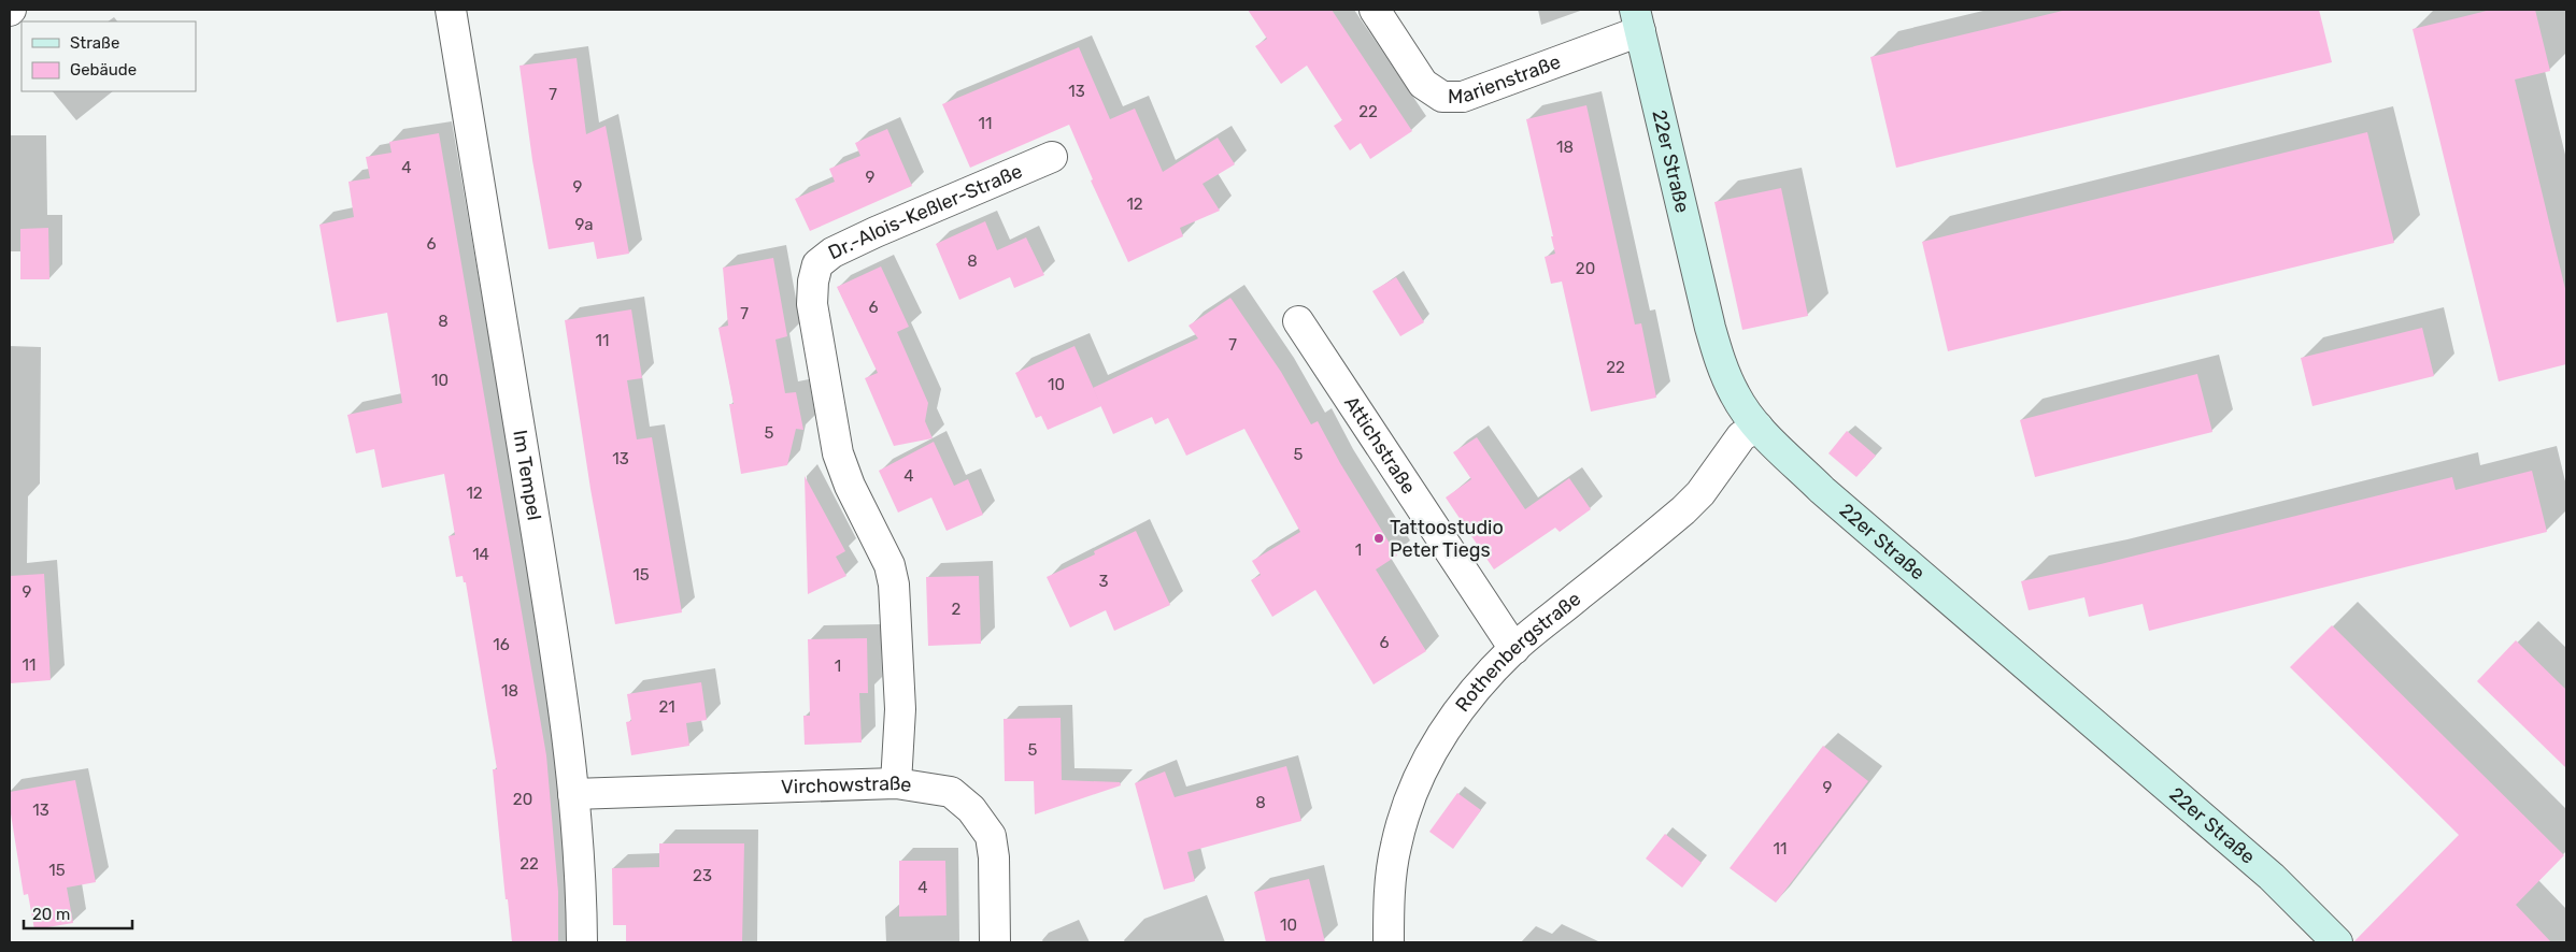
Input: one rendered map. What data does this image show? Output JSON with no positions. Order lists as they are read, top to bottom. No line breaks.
{"streets":{"street":["Marienstraße","22er Straße","Dr.-Alois-Keßler-Straße","Attichstraße","Im Tempel","Rothenbergstraße","Virchowstraße"]},"crossings":[["Marienstraße","22er Straße"],["22er Straße","Rothenbergstraße"],["Dr.-Alois-Keßler-Straße","Virchowstraße"],["Attichstraße","Rothenbergstraße"],["Im Tempel","Virchowstraße"]],"places":["Tattoostudio Peter Tiegs"],"house_numbers":["13","7","22","11","18","4","9","9","12","9a","6","8","20","6","7","8","11","7","22","10","10","5","5","13","4","12","1","14","15","3","9","2","6","16","11","1","18","21","5","9","20","8","13","11","22","15","23","4","10"],"legend":["Straße","Gebäude"],"scale_bar":"20 m"}
